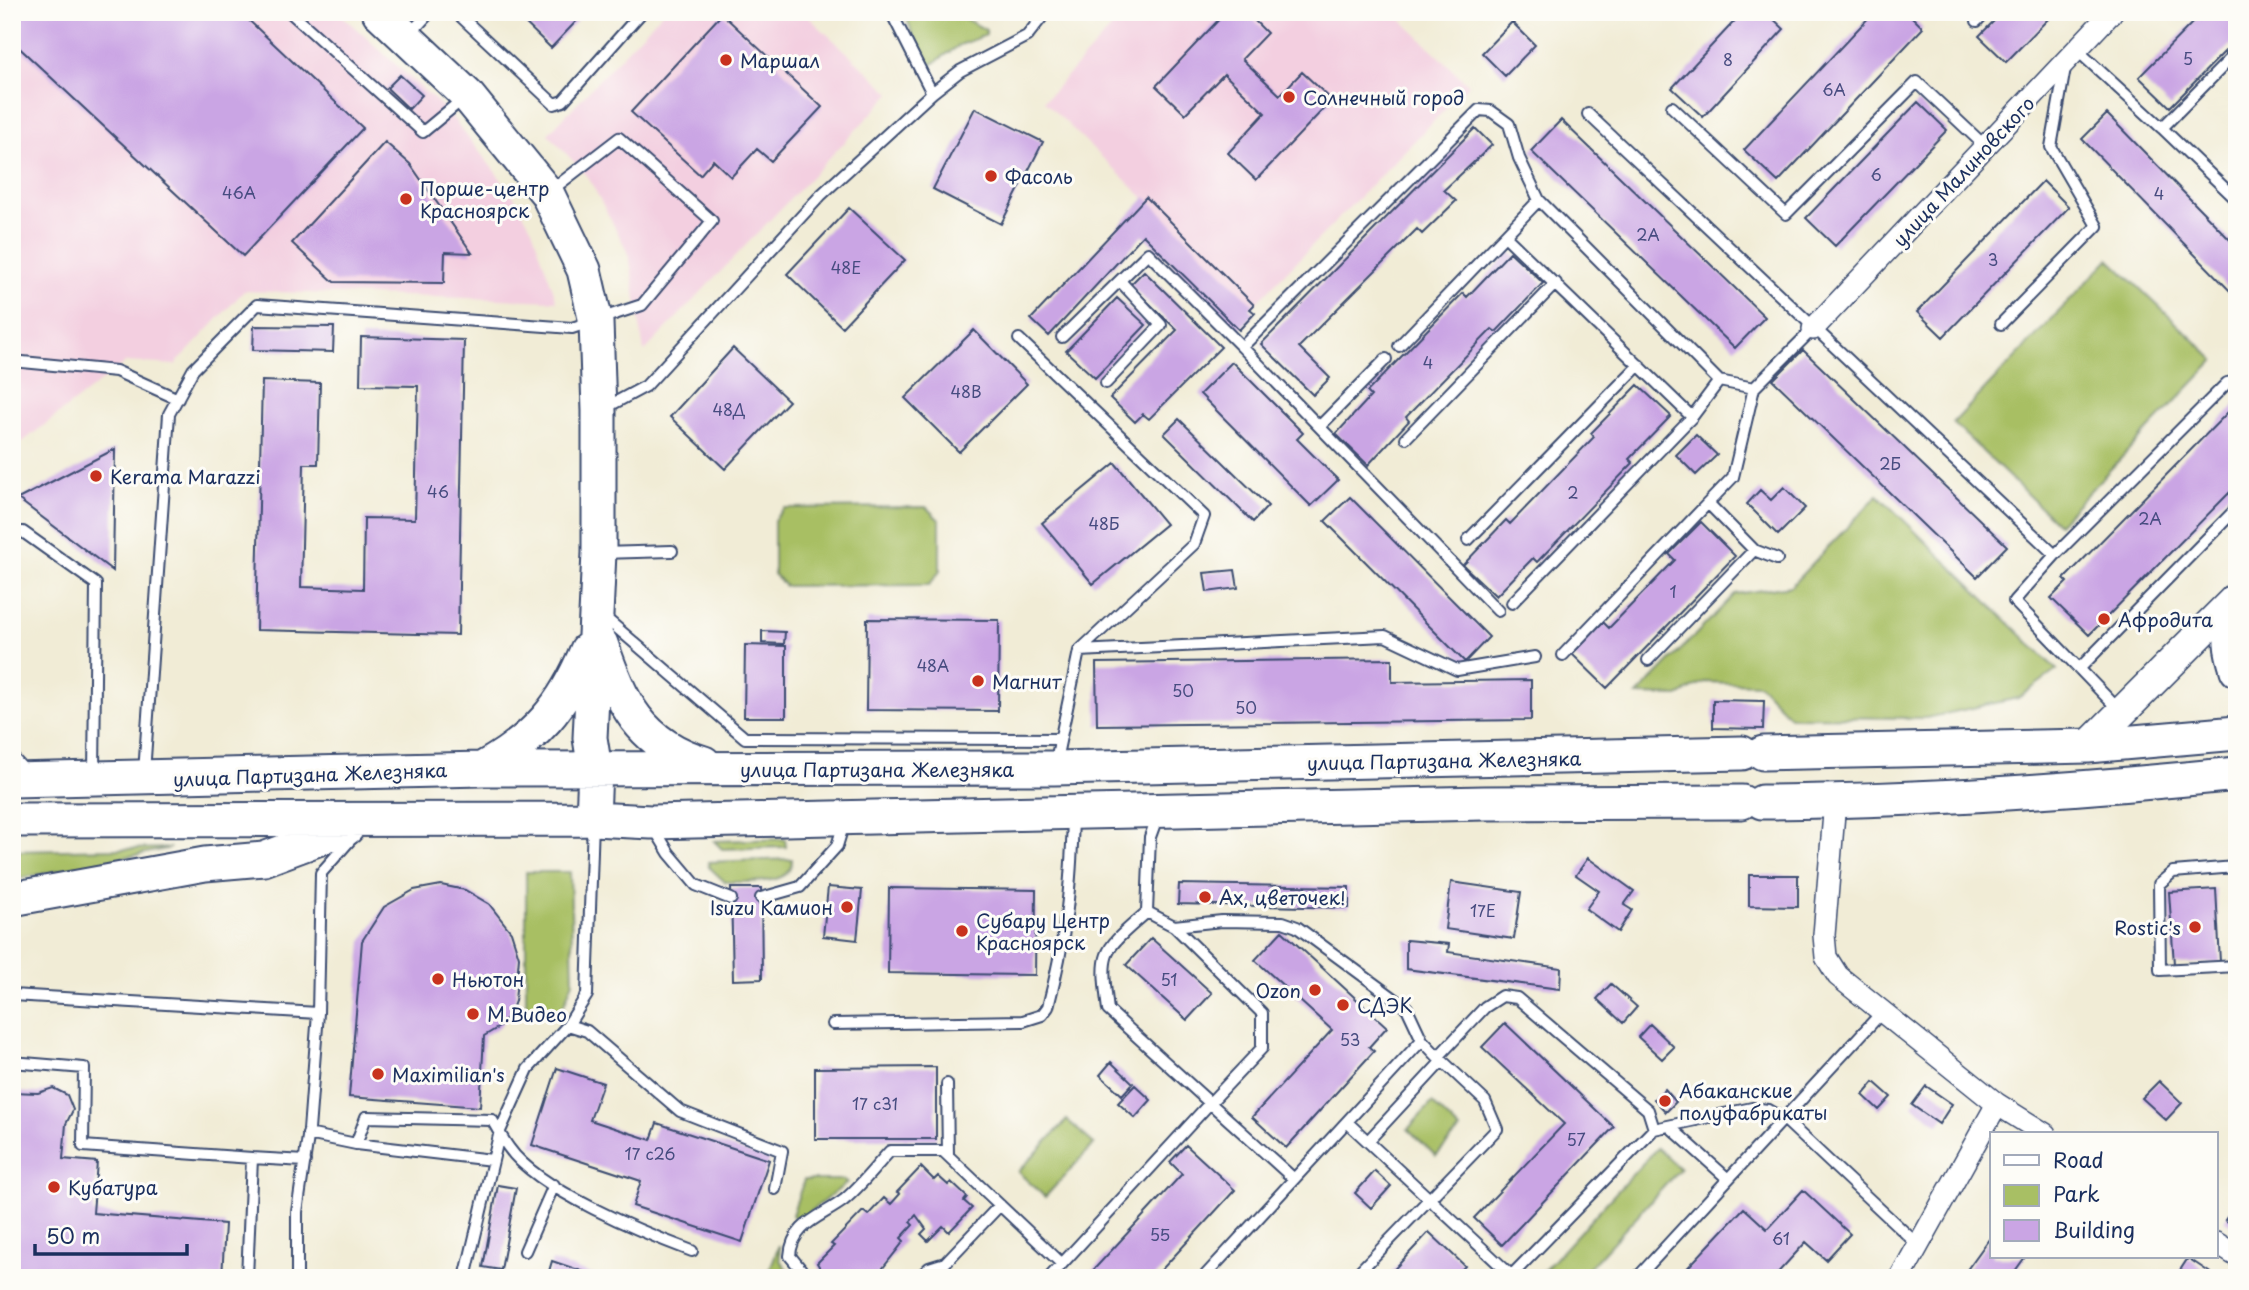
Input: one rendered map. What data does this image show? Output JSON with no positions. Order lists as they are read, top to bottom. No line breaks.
{"streets":{"main road":["улица Партизана Железняка"],"street":["улица Малиновского"]},"places":["Маршал","Солнечный город","Фасоль","Порше-центр Красноярск","Kerama Marazzi","Афродита","Магнит","Ах, цветочек!","Isuzu Камион","Rostic's","Субару Центр Красноярск","Ньютон","Ozon","СДЭК","М.Видео","Maximilian's","Абаканские полуфабрикаты","Кубатура"],"house_numbers":["5","8","6А","6","46А","4","2А","3","48Е","4","48В","48Д","2Б","46","2","2А","48Б","1","48А","50","50","17Е","51","53","17 с31","57","17 с26","55","61"],"legend":["Road","Park","Building"],"scale_bar":"50 m"}
